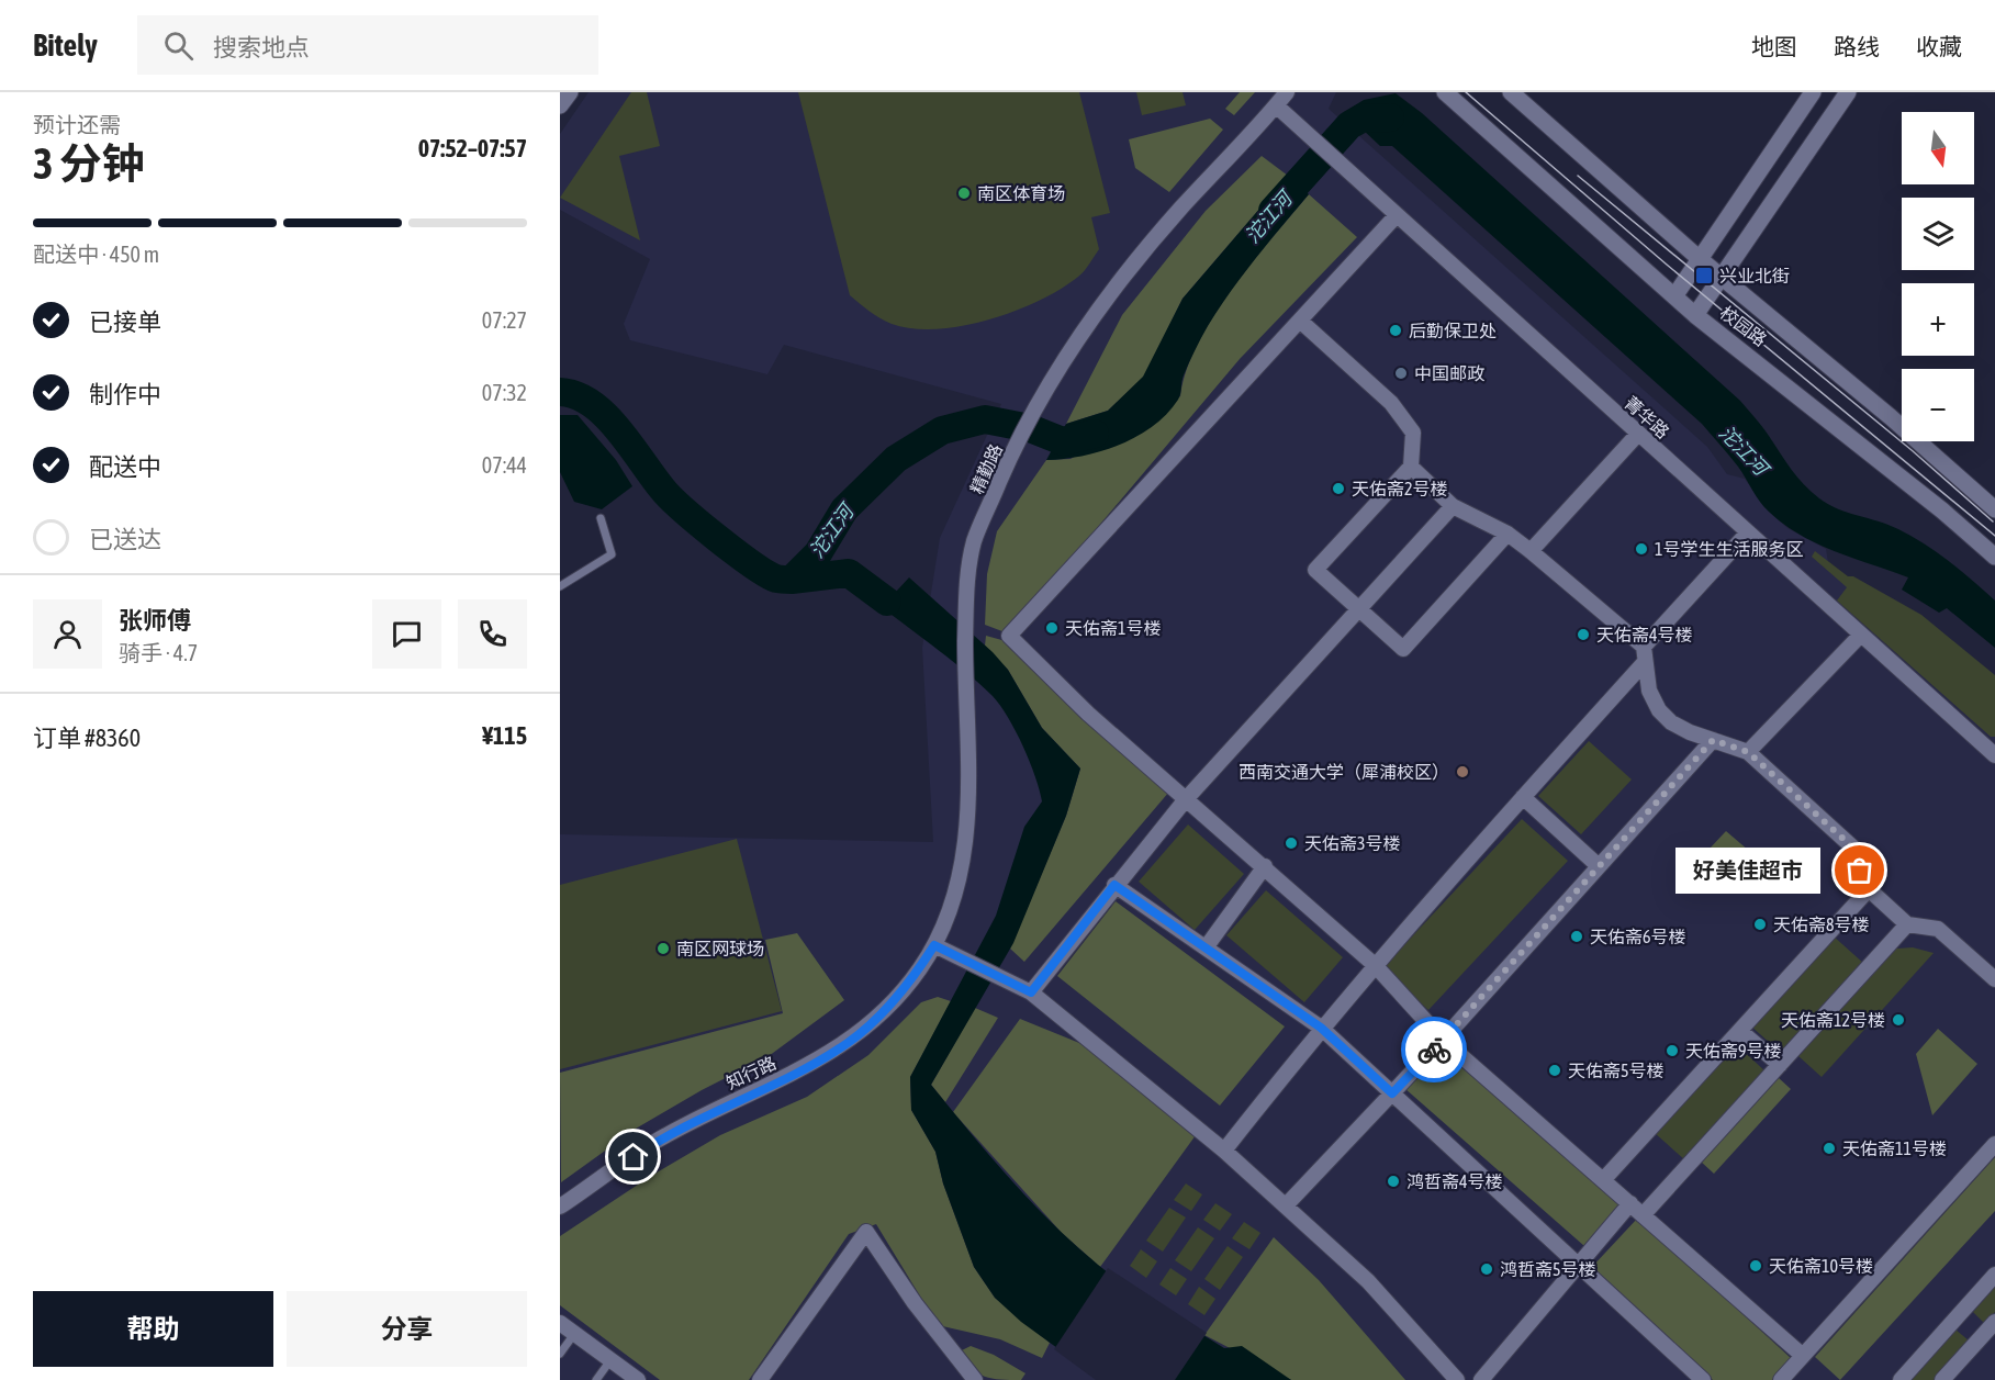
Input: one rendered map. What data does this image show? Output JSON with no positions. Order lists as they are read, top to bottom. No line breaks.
{"streets":{"street":["校园路","菁华路","精勤路","知行路"]},"crossings":[["菁华路","精勤路"],["精勤路","知行路"]],"water":["沱江河"],"places":{"other":["南区体育场","后勤保卫处","中国邮政","天佑斋2号楼","1号学生生活服务区","天佑斋1号楼","天佑斋4号楼","西南交通大学（犀浦校区）","天佑斋3号楼","好美佳超市","天佑斋8号楼","天佑斋6号楼","南区网球场","天佑斋12号楼","天佑斋9号楼","天佑斋5号楼","天佑斋11号楼","鸿哲斋4号楼","天佑斋10号楼","鸿哲斋5号楼"],"transit":["兴业北街"]},"north":"bottom","page":{"header":"Bitely","search":"搜索地点","nav":["地图","路线","收藏"],"heading":["3 分钟","预计还需","07:52–07:57"],"panel":["张师傅","骑手 · 4.7","订单 #8360","¥115"],"map_buttons":["+","−"],"bar":"配送中 · 450 m","list":[["已接单","07:27"],["制作中","07:32"],["配送中","07:44"],"已送达"],"bubble":"好美佳超市","buttons":["帮助","分享"]}}
